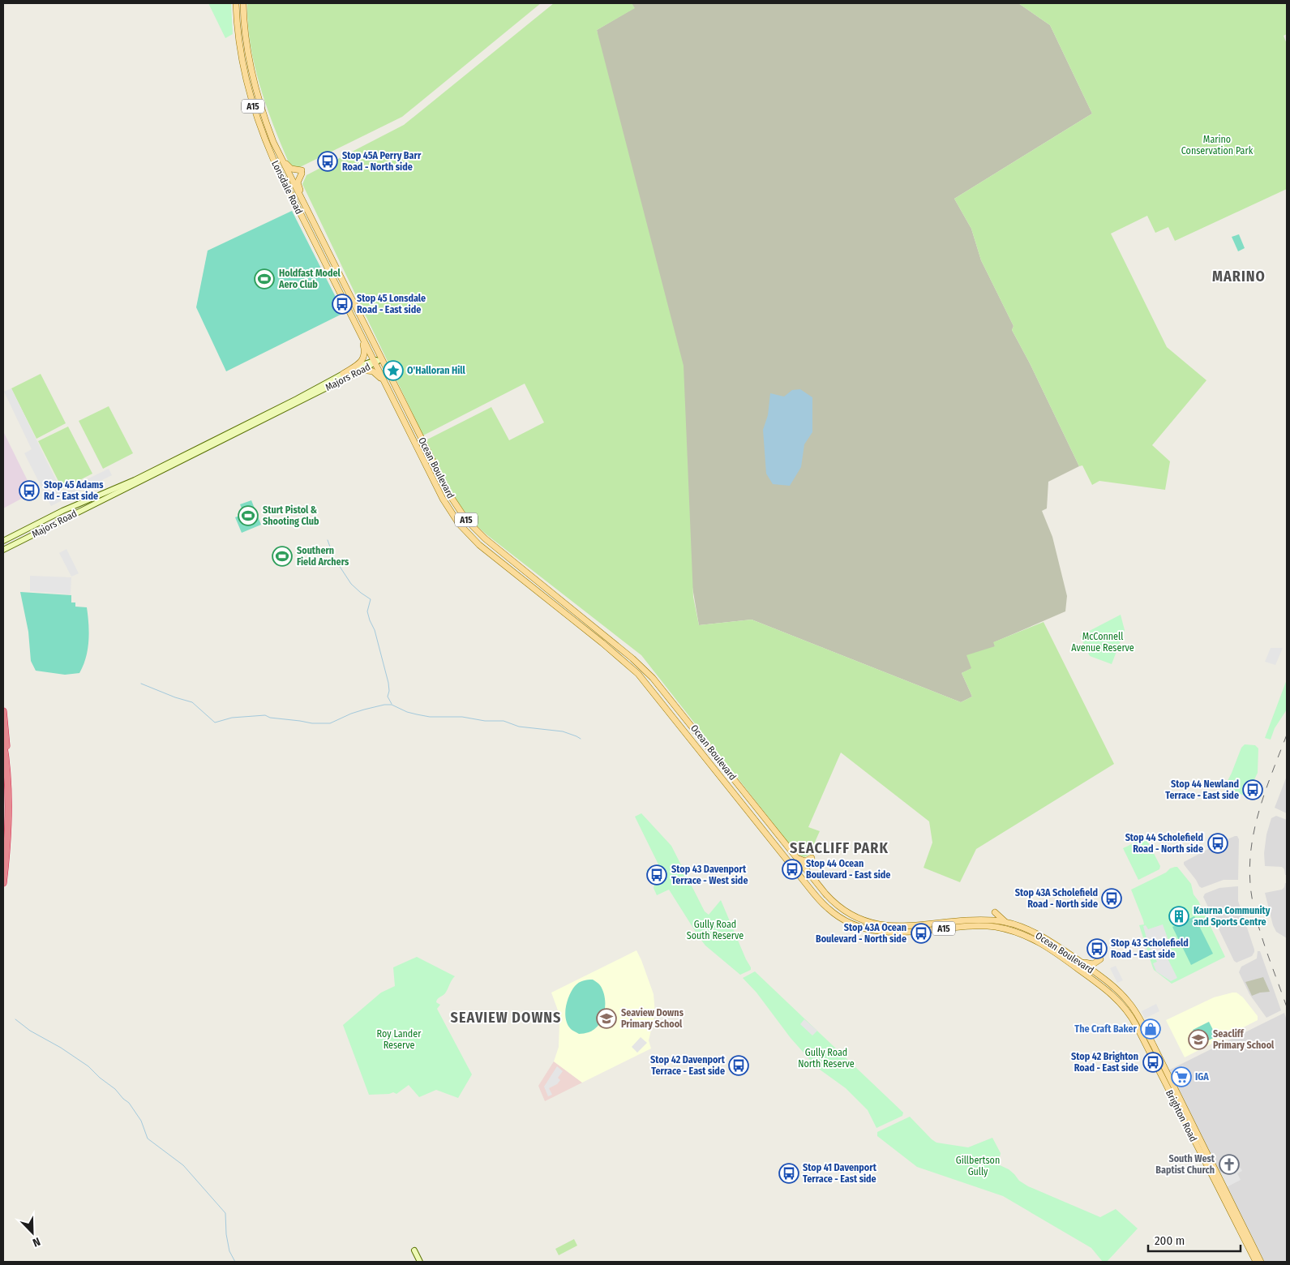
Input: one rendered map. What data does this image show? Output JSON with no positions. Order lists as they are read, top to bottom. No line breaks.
{"streets":{"main road":["A15","Lonsdale Road","Majors Road","Ocean Boulevard","Brighton Road"]},"crossings":[["Lonsdale Road","Majors Road"],["Lonsdale Road","Ocean Boulevard"],["Majors Road","Ocean Boulevard"],["Ocean Boulevard","Brighton Road"]],"districts":["MARINO","SEACLIFF PARK","SEAVIEW DOWNS"],"parks":["Marino Conservation Park","McConnell Avenue Reserve","Gully Road South Reserve","Roy Lander Reserve","Gully Road North Reserve","Gillbertson Gully"],"places":{"bus stop":["Stop 45A Perry Barr Road - North side","Stop 45 Lonsdale Road - East side","Stop 45 Adams Rd - East side","Stop 44 Newland Terrace - East side","Stop 44 Scholefield Road - North side","Stop 44 Ocean Boulevard - East side","Stop 43 Davenport Terrace - West side","Stop 43A Scholefield Road - North side","Stop 43A Ocean Boulevard - North side","Stop 43 Scholefield Road - East side","Stop 42 Brighton Road - East side","Stop 42 Davenport Terrace - East side","Stop 41 Davenport Terrace - East side"],"sports":["Holdfast Model Aero Club","Sturt Pistol & Shooting Club","Southern Field Archers"],"place":["O'Halloran Hill"],"building":["Kaurna Community and Sports Centre"],"school or university":["Seaview Downs Primary School","Seacliff Primary School"],"shop":["The Craft Baker"],"supermarket":["IGA"],"church":["South West Baptist Church"]},"scale_bar":"200 m","north":"bottom right"}
